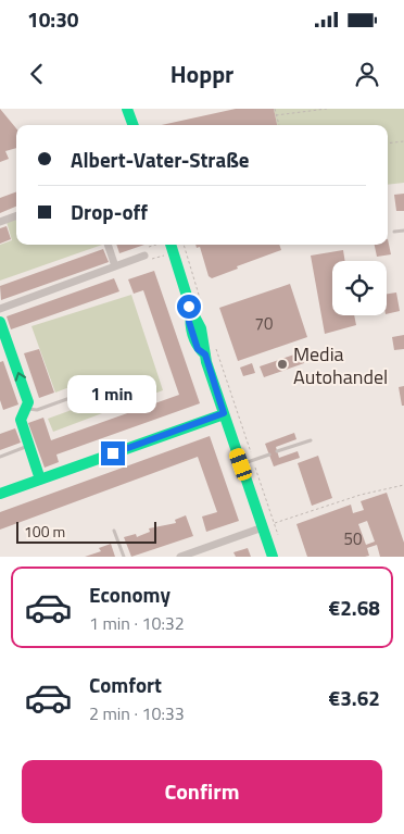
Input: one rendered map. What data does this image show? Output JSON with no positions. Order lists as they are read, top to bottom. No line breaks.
{"places":["Media Autohandel"],"house_numbers":["70","50"],"scale_bar":"100 m","page":{"status":"10:30","header":"Hoppr","banner":["Albert-Vater-Straße","Drop-off"],"bubble":"1 min","scale":"100 m","list":[{"name":"Economy","note":"1 min · 10:32","value":"€2.68"},{"name":"Comfort","note":"2 min · 10:33","value":"€3.62"}],"buttons":"Confirm"}}
